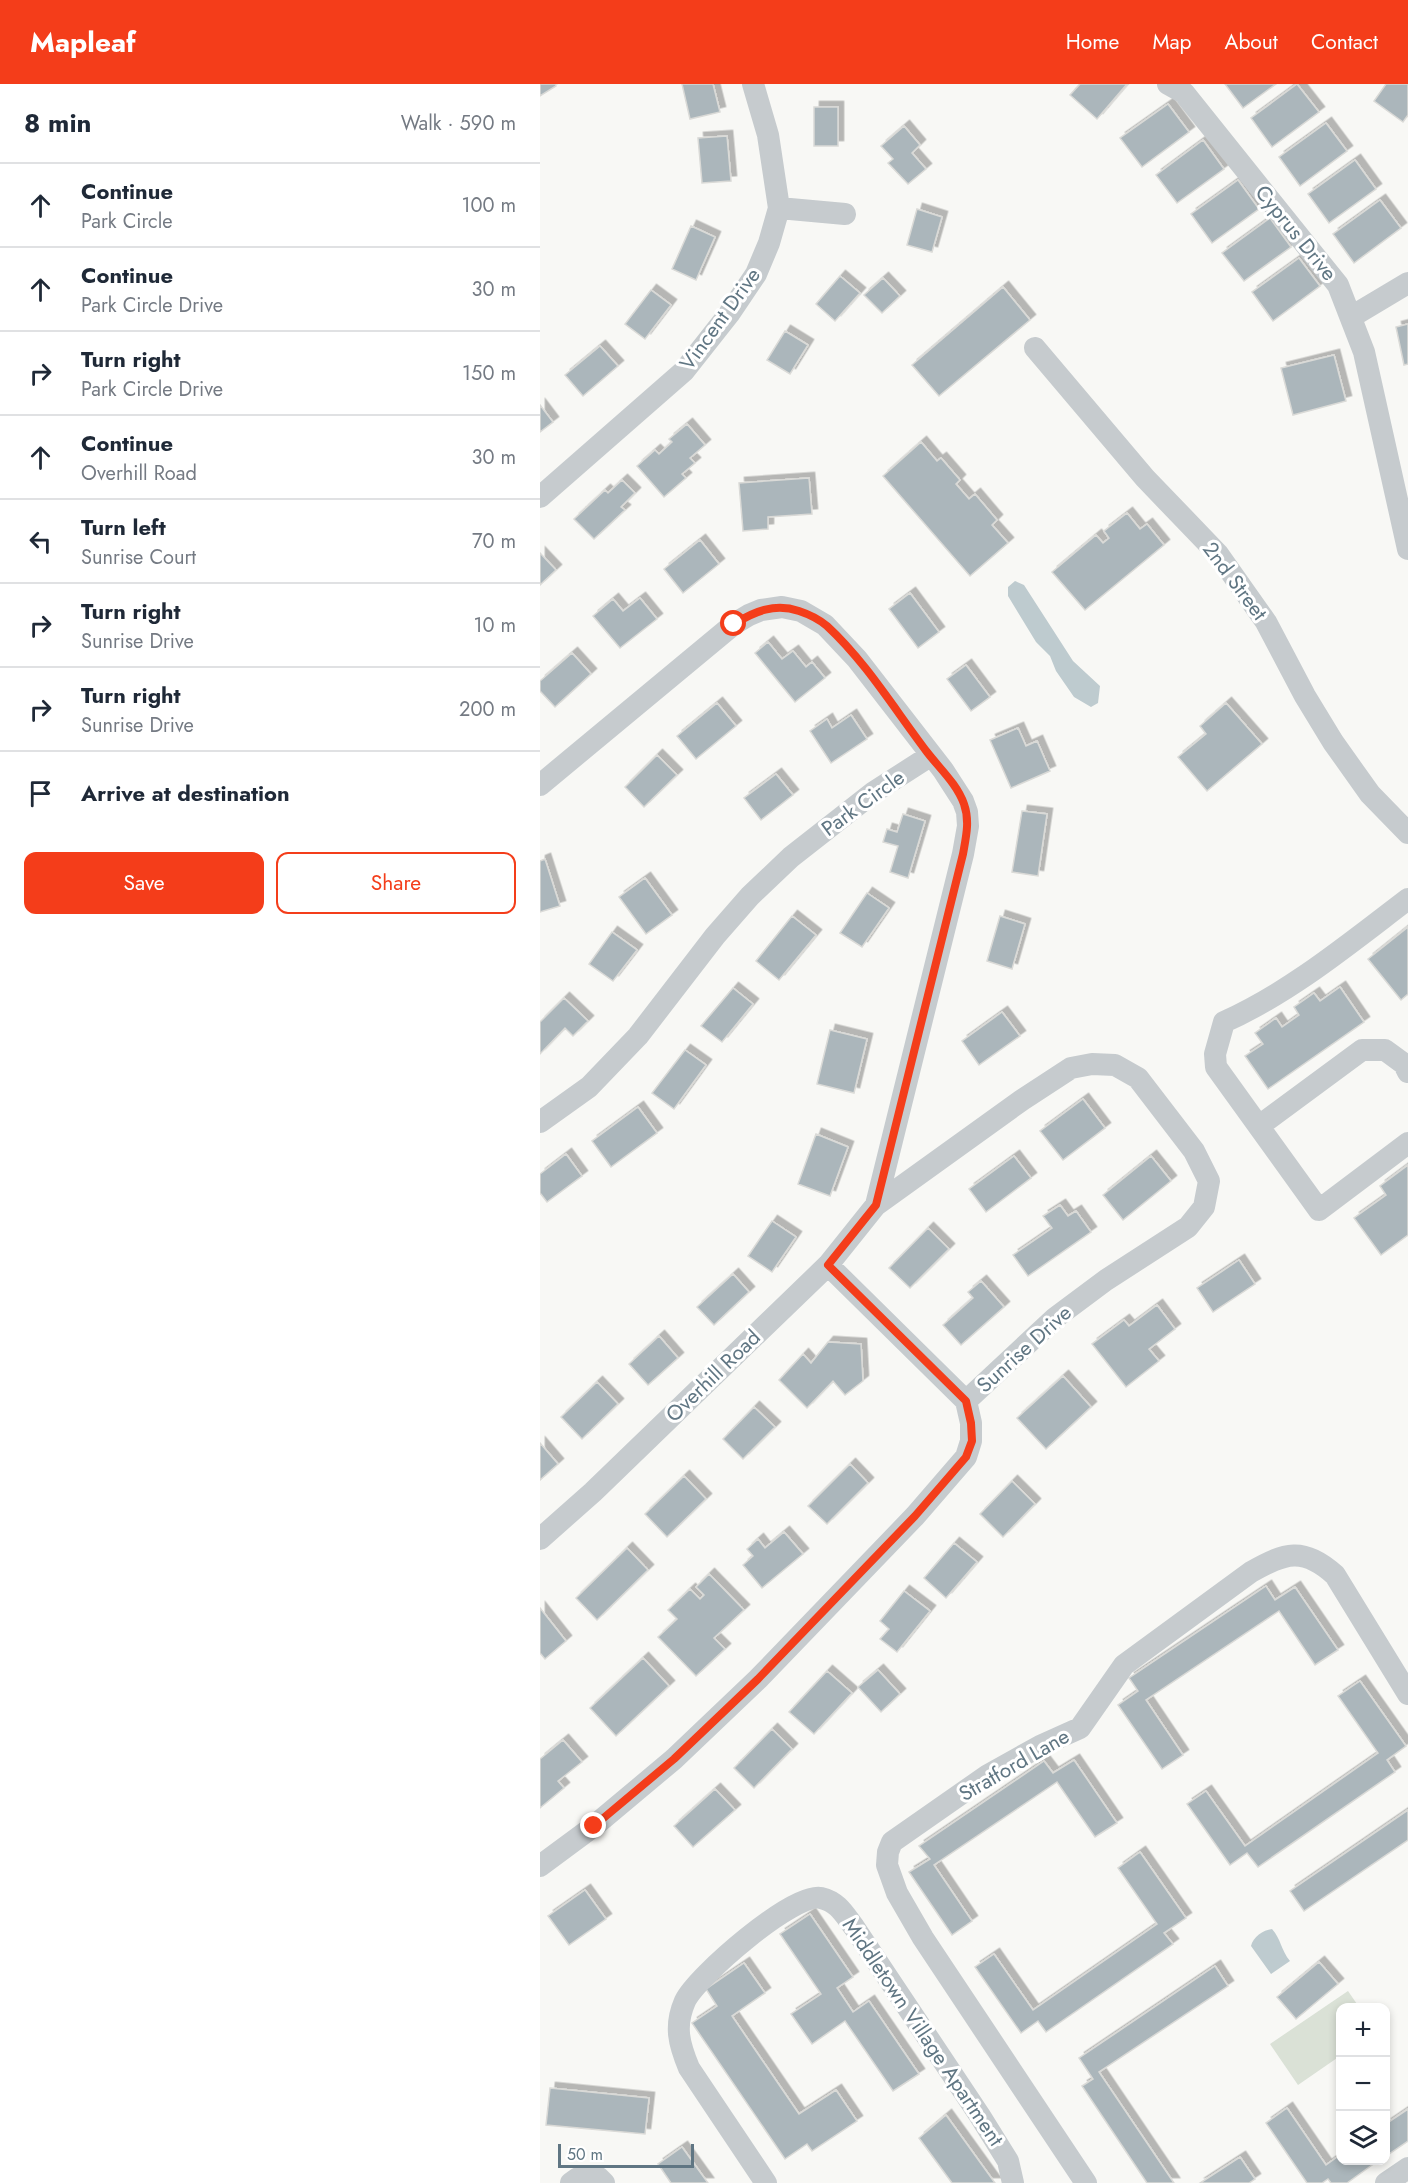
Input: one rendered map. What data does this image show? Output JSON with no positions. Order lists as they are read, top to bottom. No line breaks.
{"streets":{"street":["Cyprus Drive","Vincent Drive","2nd Street","Park Circle","Sunrise Drive","Overhill Road","Stratford Lane","Middletown Village Apartment"]},"crossings":[["Sunrise Drive","Overhill Road"]],"scale_bar":"50 m","page":{"header":"Mapleaf","nav":["Home","Map","About","Contact"],"heading":["8 min","Walk · 590 m"],"list":[["Continue","Park Circle","100 m"],["Continue","Park Circle Drive","30 m"],["Turn right","Park Circle Drive","150 m"],["Continue","Overhill Road","30 m"],["Turn left","Sunrise Court","70 m"],["Turn right","Sunrise Drive","10 m"],["Turn right","Sunrise Drive","200 m"],"Arrive at destination"],"buttons":["Save","Share"],"map_buttons":["+","−"],"scale":"50 m"}}
